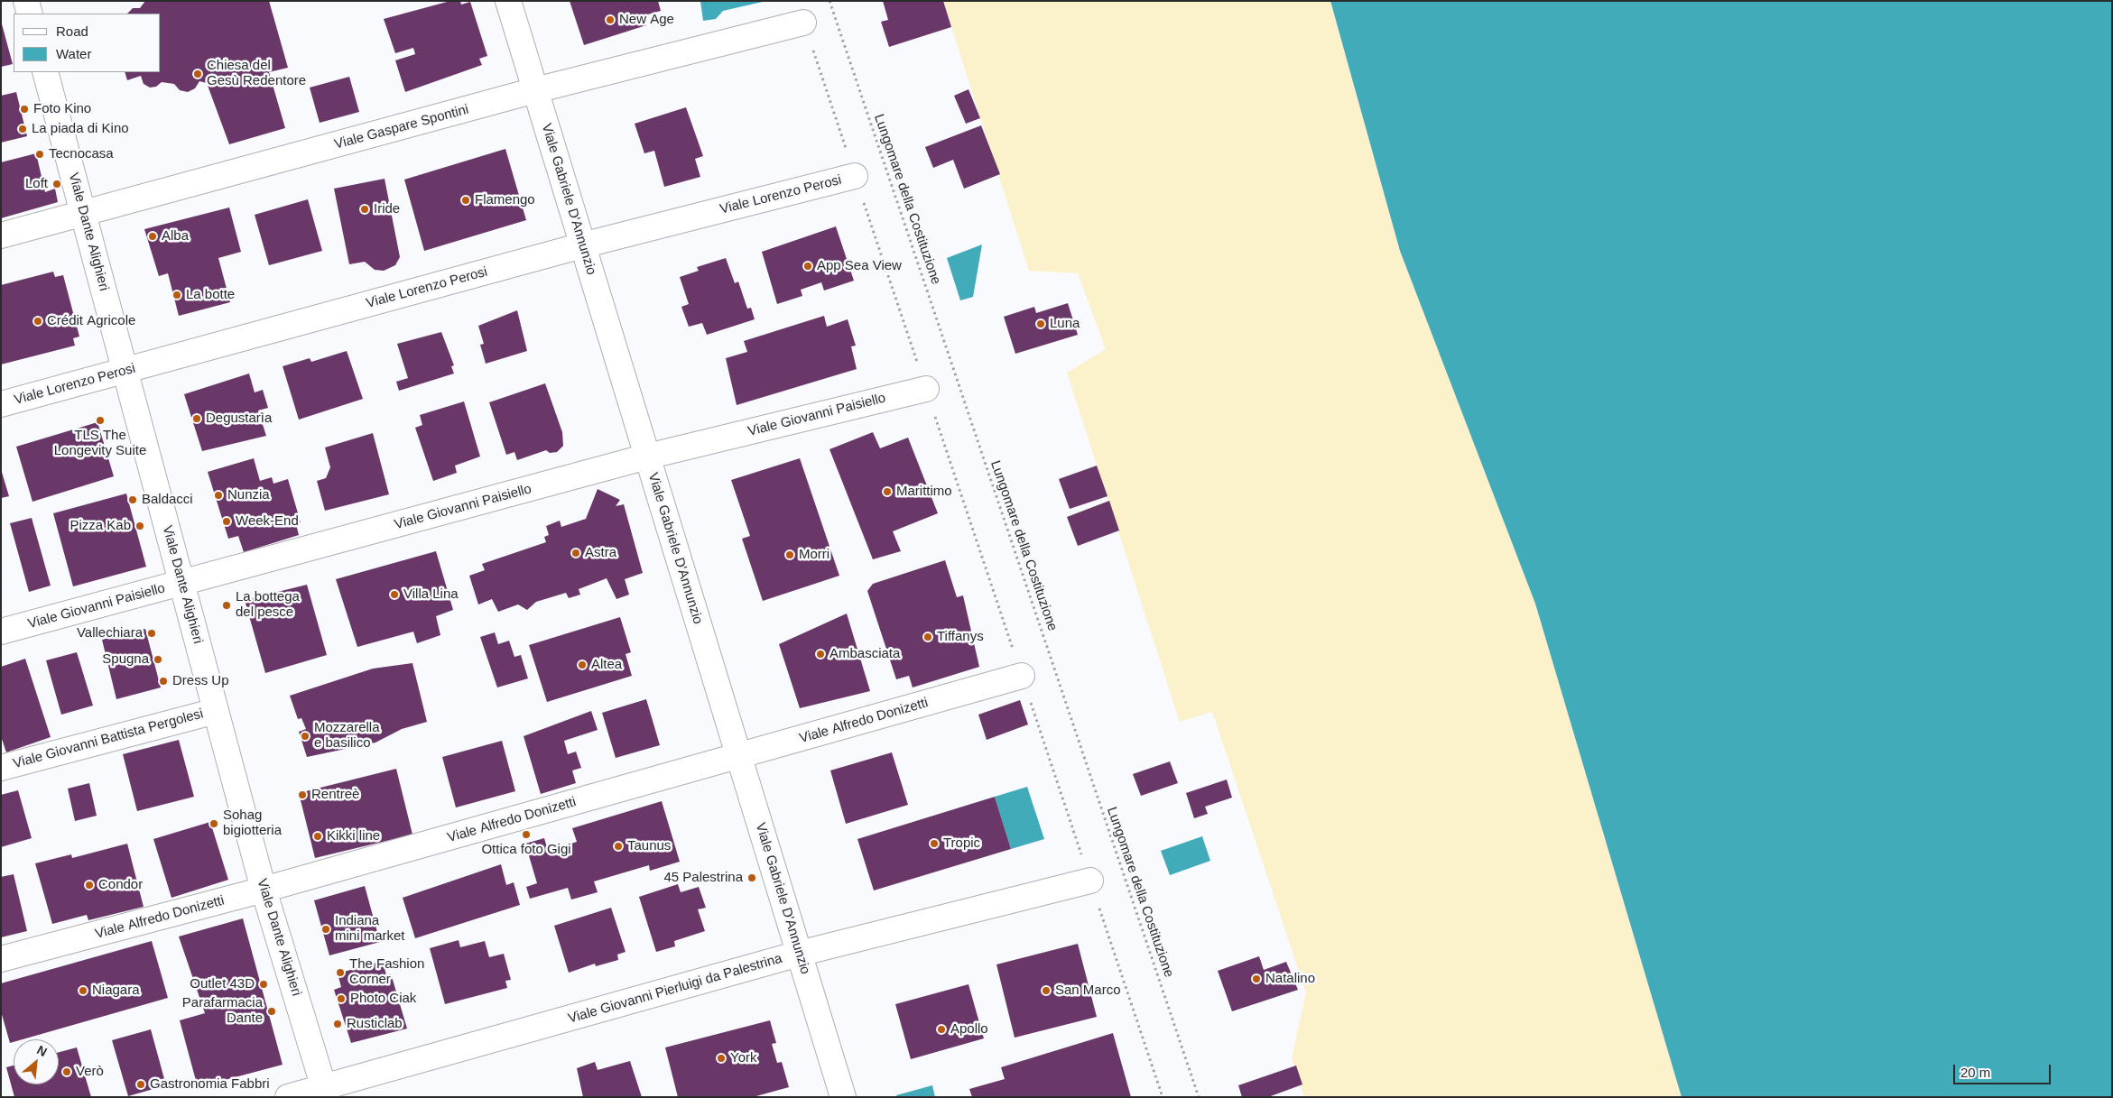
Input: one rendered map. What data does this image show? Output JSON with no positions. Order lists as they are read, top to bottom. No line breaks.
{"streets":{"street":["Viale Gaspare Spontini","Viale Lorenzo Perosi","Viale Gabriele D'Annunzio","Viale Dante Alighieri","Viale Giovanni Paisiello","Viale Alfredo Donizetti","Viale Giovanni Battista Pergolesi","Viale Giovanni Pierluigi da Palestrina"],"path":["Lungomare della Costituzione"]},"crossings":[["Viale Gaspare Spontini","Viale Gabriele D'Annunzio"],["Viale Gaspare Spontini","Viale Dante Alighieri"],["Viale Lorenzo Perosi","Viale Gabriele D'Annunzio"],["Viale Lorenzo Perosi","Viale Dante Alighieri"],["Viale Gabriele D'Annunzio","Viale Giovanni Paisiello"],["Viale Gabriele D'Annunzio","Viale Alfredo Donizetti"],["Viale Gabriele D'Annunzio","Viale Giovanni Pierluigi da Palestrina"],["Viale Dante Alighieri","Viale Giovanni Paisiello"],["Viale Dante Alighieri","Viale Alfredo Donizetti"],["Viale Dante Alighieri","Viale Giovanni Battista Pergolesi"],["Viale Dante Alighieri","Viale Giovanni Pierluigi da Palestrina"]],"places":["New Age","Chiesa del Gesù Redentore","Foto Kino","La piada di Kino","Tecnocasa","Loft","Flamengo","Iride","Alba","App Sea View","La botte","Crédit Agricole","Luna","Degustarìa","TLS The Longevity Suite","Marittimo","Nunzia","Baldacci","Week-End","Pizza Kab","Astra","Morri","Villa Lina","La bottega del pesce","Vallechiara","Tiffanys","Ambasciata","Spugna","Altea","Dress Up","Mozzarella e basilico","Rentreè","Sohag bigiotteria","Ottica foto Gigi","Kikki line","Tropic","Taunus","45 Palestrina","Condor","Indiana mini market","The Fashion Corner","Natalino","Outlet 43D","Niagara","San Marco","Photo Ciak","Parafarmacia Dante","Rusticlab","Apollo","York","Verò","Gastronomia Fabbri"],"legend":["Road","Water"],"scale_bar":"20 m","north":"top right"}
